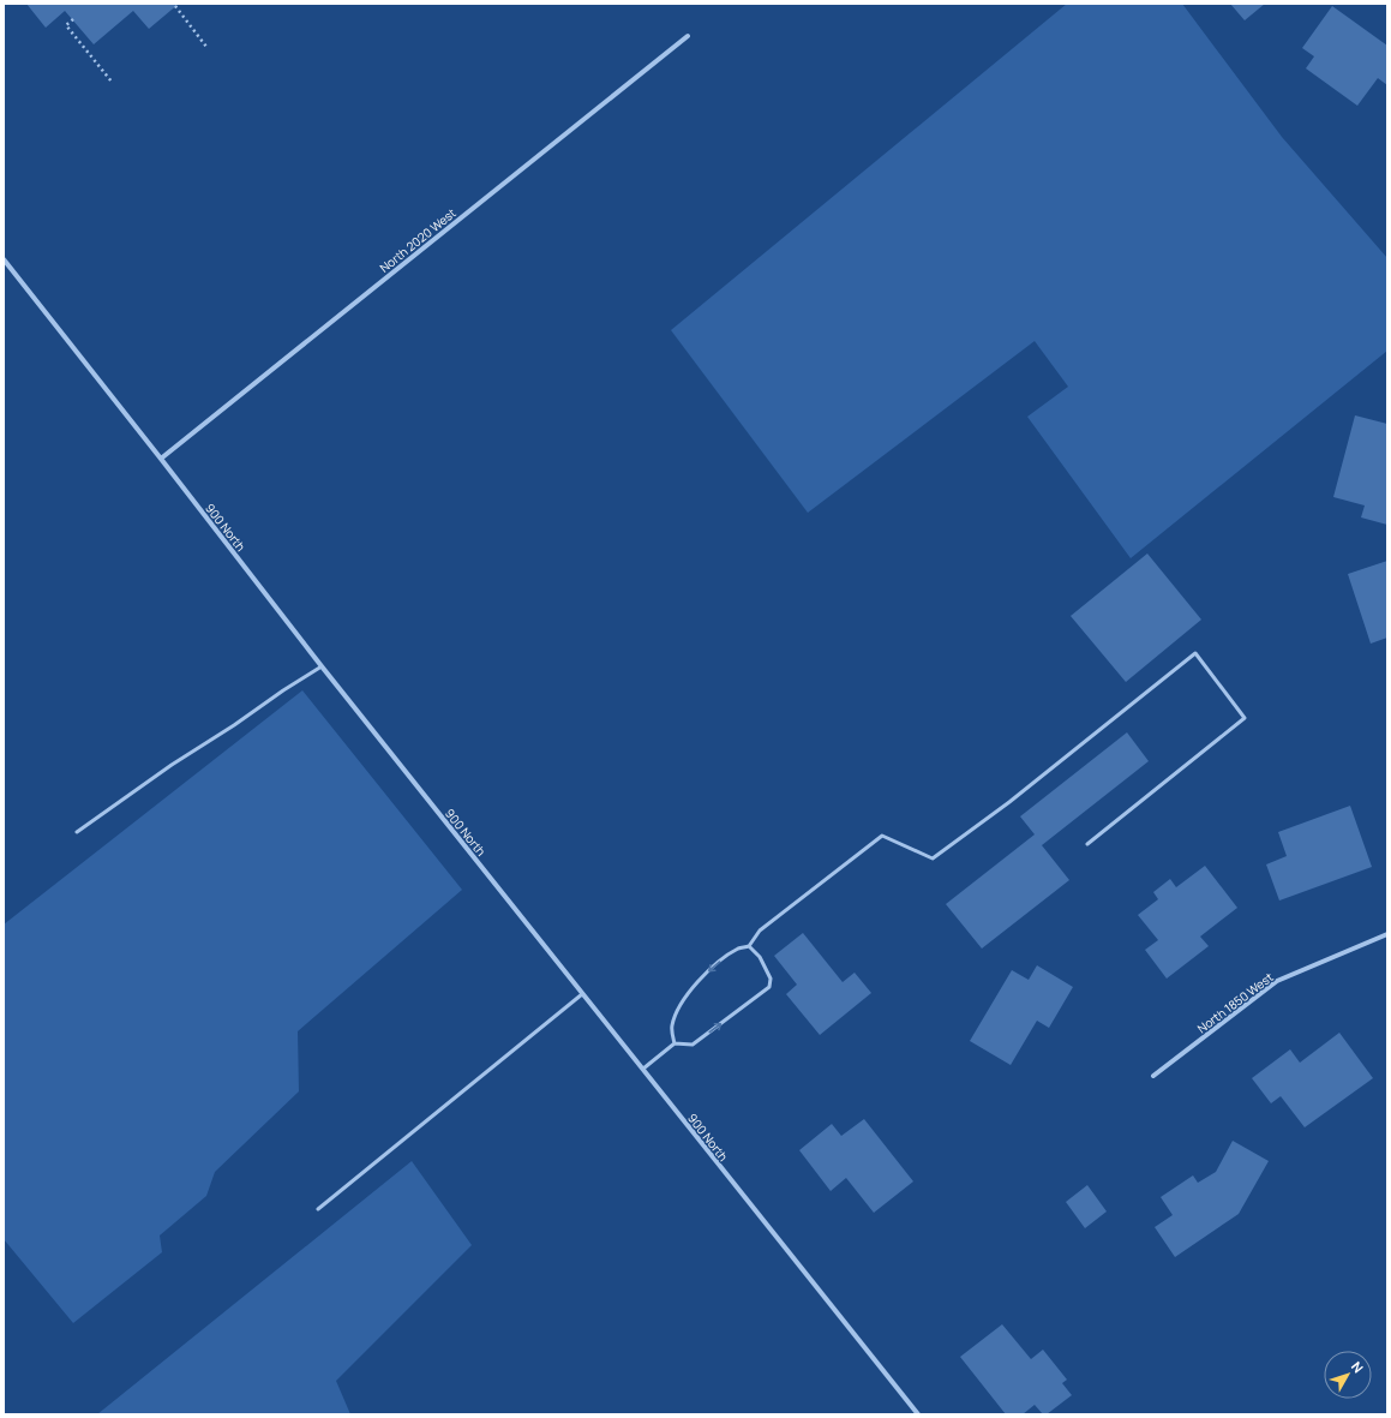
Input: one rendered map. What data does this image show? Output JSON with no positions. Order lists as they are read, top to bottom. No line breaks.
{"streets":{"street":["North 2020 West","900 North","North 1850 West"]},"crossings":[["North 2020 West","900 North"]],"north":"top right"}
